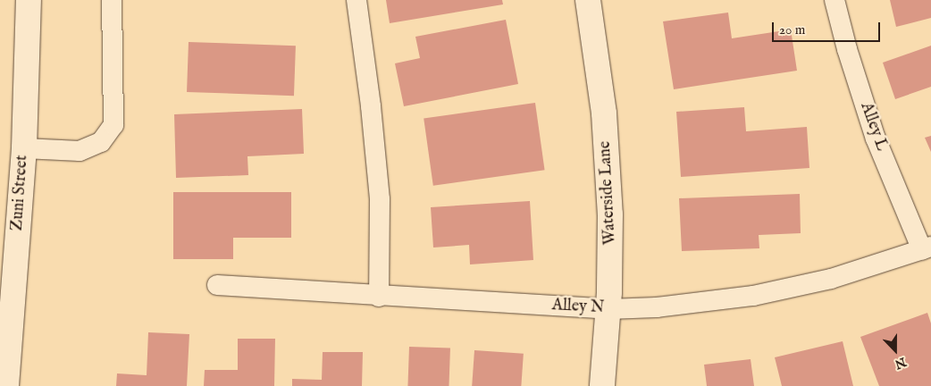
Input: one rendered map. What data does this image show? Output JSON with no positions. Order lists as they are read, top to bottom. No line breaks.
{"streets":{"main road":["Zuni Street","Waterside Lane"],"lane":["Alley L","Alley N"]},"crossings":[["Alley L","Alley N"],["Waterside Lane","Alley N"]],"scale_bar":"20 m","north":"bottom"}
